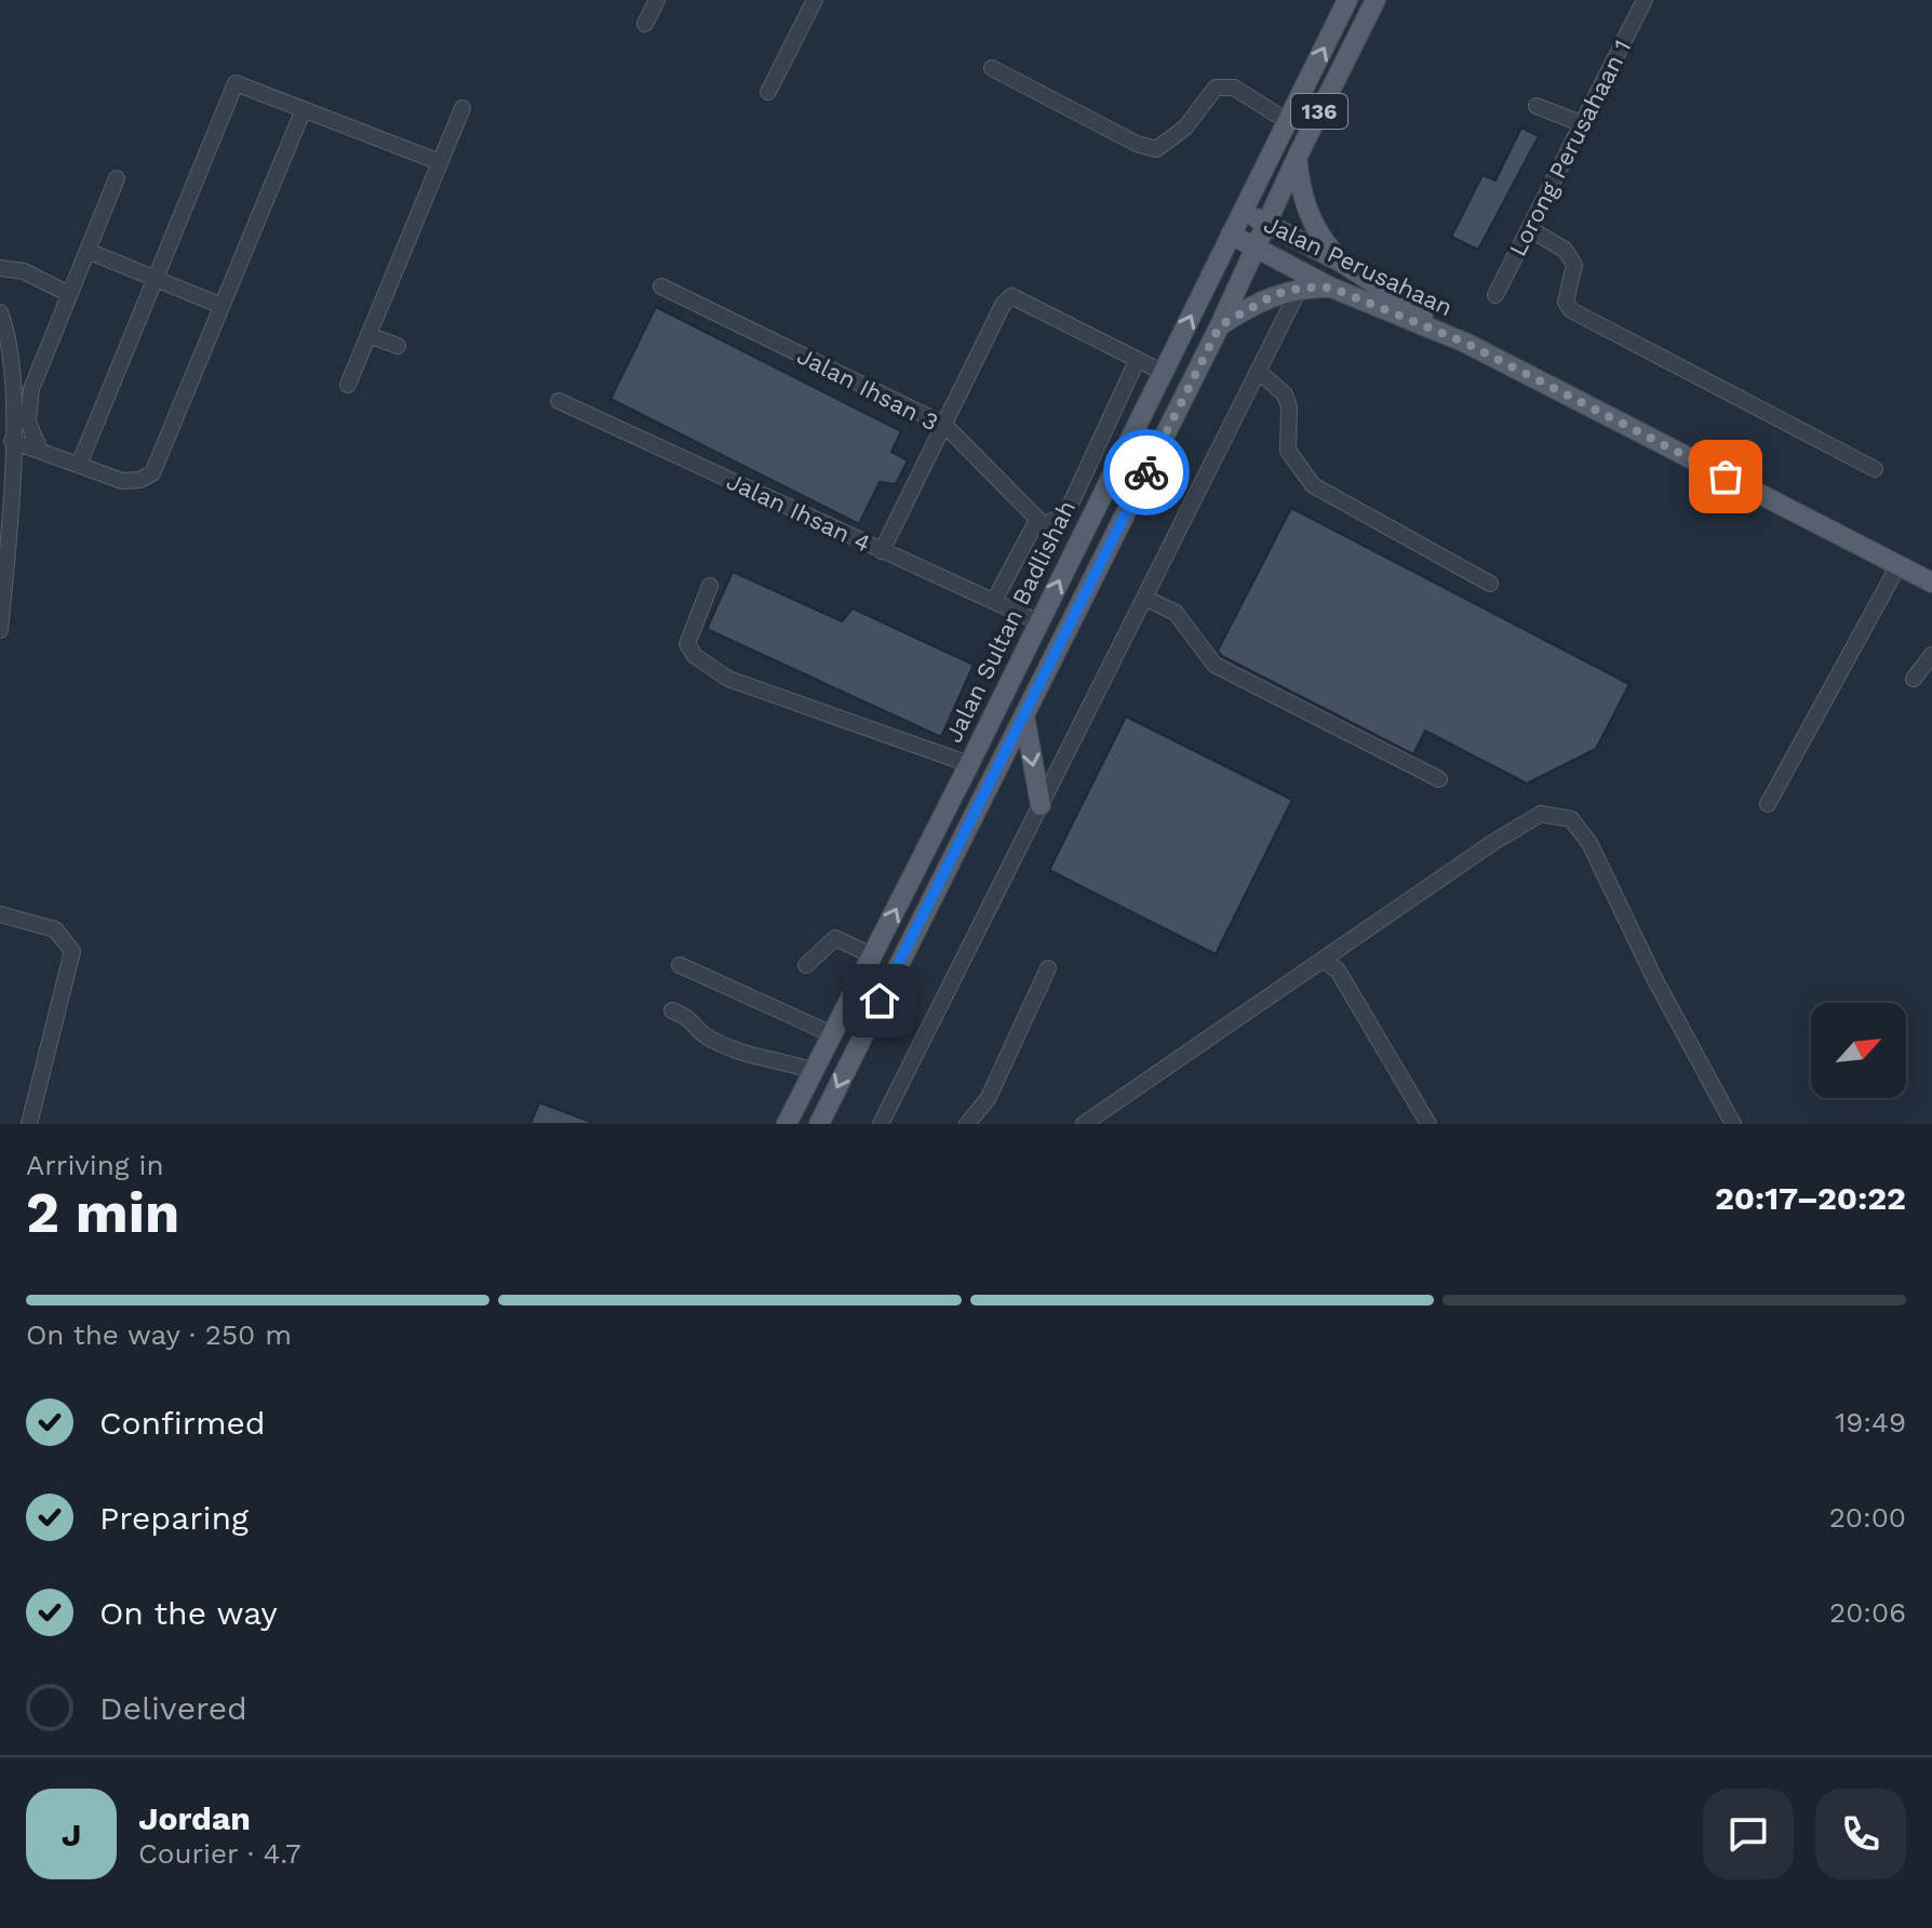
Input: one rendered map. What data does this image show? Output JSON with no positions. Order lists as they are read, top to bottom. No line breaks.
{"streets":{"main road":["136","Jalan Perusahaan","Jalan Sultan Badlishah"],"street":["Lorong Perusahaan 1","Jalan Ihsan 3","Jalan Ihsan 4"]},"crossings":[["136","Jalan Perusahaan"],["Jalan Perusahaan","Jalan Sultan Badlishah"],["Jalan Ihsan 4","Jalan Sultan Badlishah"]],"north":"top right","page":{"heading":["2 min","Arriving in","20:17–20:22"],"panel":["Jordan","Courier · 4.7"],"bar":"On the way · 250 m","list":[["Confirmed","19:49"],["Preparing","20:00"],["On the way","20:06"],"Delivered"],"round":"J"}}
